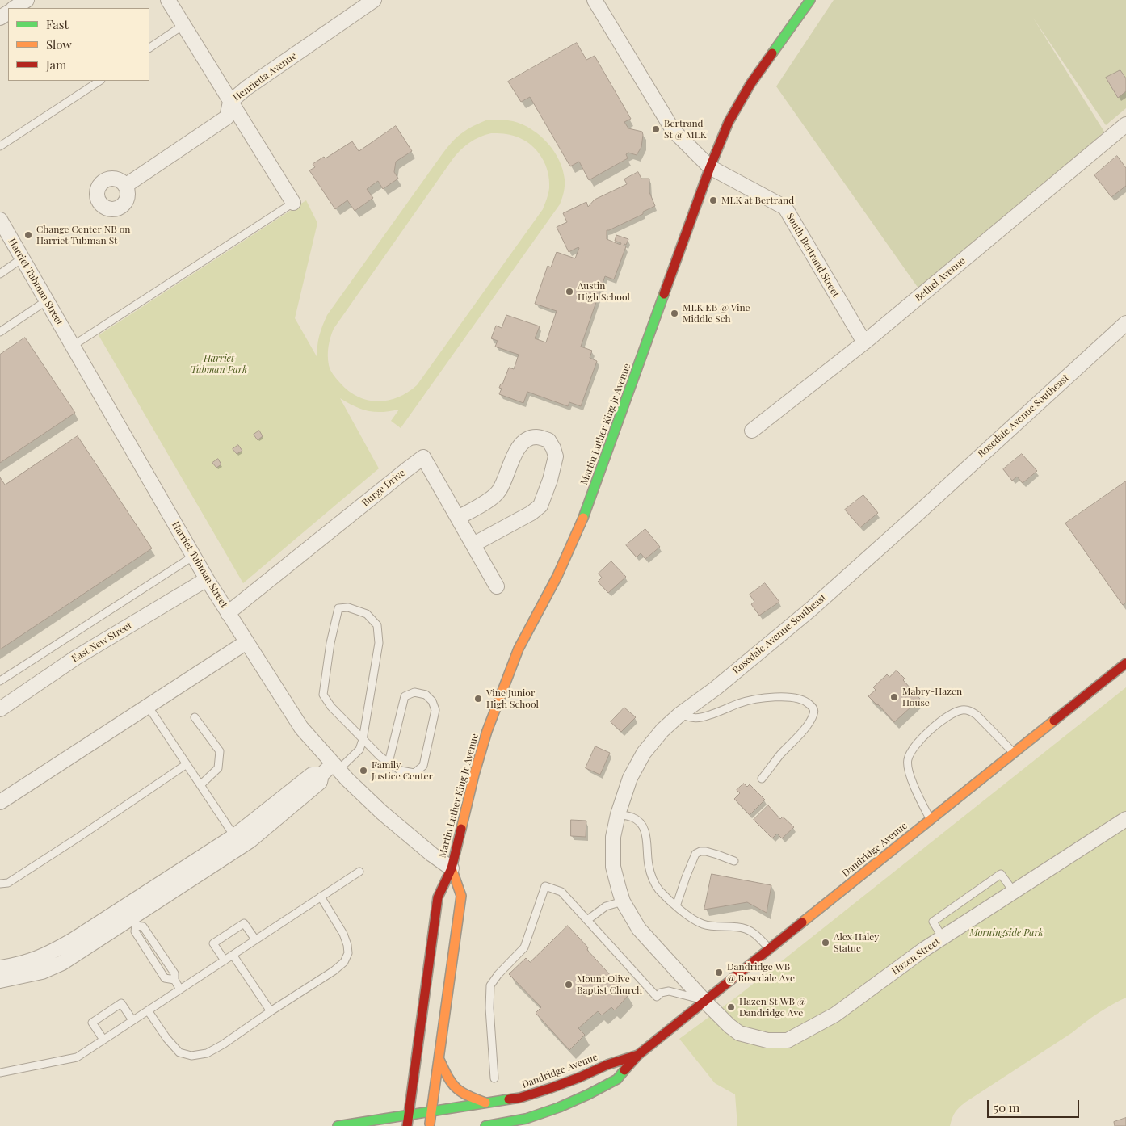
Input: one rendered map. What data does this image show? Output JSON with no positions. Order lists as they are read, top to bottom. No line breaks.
{"streets":{"main road":["Martin Luther King Jr Avenue","Dandridge Avenue"],"street":["Henrietta Avenue","South Bertrand Street","Bethel Avenue","Harriet Tubman Street","Rosedale Avenue Southeast","Burge Drive","East New Street","Hazen Street"]},"crossings":[["South Bertrand Street","Bethel Avenue"],["South Bertrand Street","Martin Luther King Jr Avenue"],["Harriet Tubman Street","Martin Luther King Jr Avenue"],["Harriet Tubman Street","Burge Drive"],["Harriet Tubman Street","East New Street"],["Rosedale Avenue Southeast","Dandridge Avenue"],["Rosedale Avenue Southeast","Hazen Street"],["Martin Luther King Jr Avenue","Dandridge Avenue"],["Dandridge Avenue","Hazen Street"]],"parks":["Harriet Tubman Park","Morningside Park"],"places":["Bertrand St @ MLK","MLK at Bertrand","Change Center NB on Harriet Tubman St","Austin High School","MLK EB @ Vine Middle Sch","Mabry-Hazen House","Vine Junior High School","Family Justice Center","Alex Haley Statue","Dandridge WB @ Rosedale Ave","Mount Olive Baptist Church","Hazen St WB @ Dandridge Ave"],"legend":["Fast","Slow","Jam"],"scale_bar":"50 m"}
